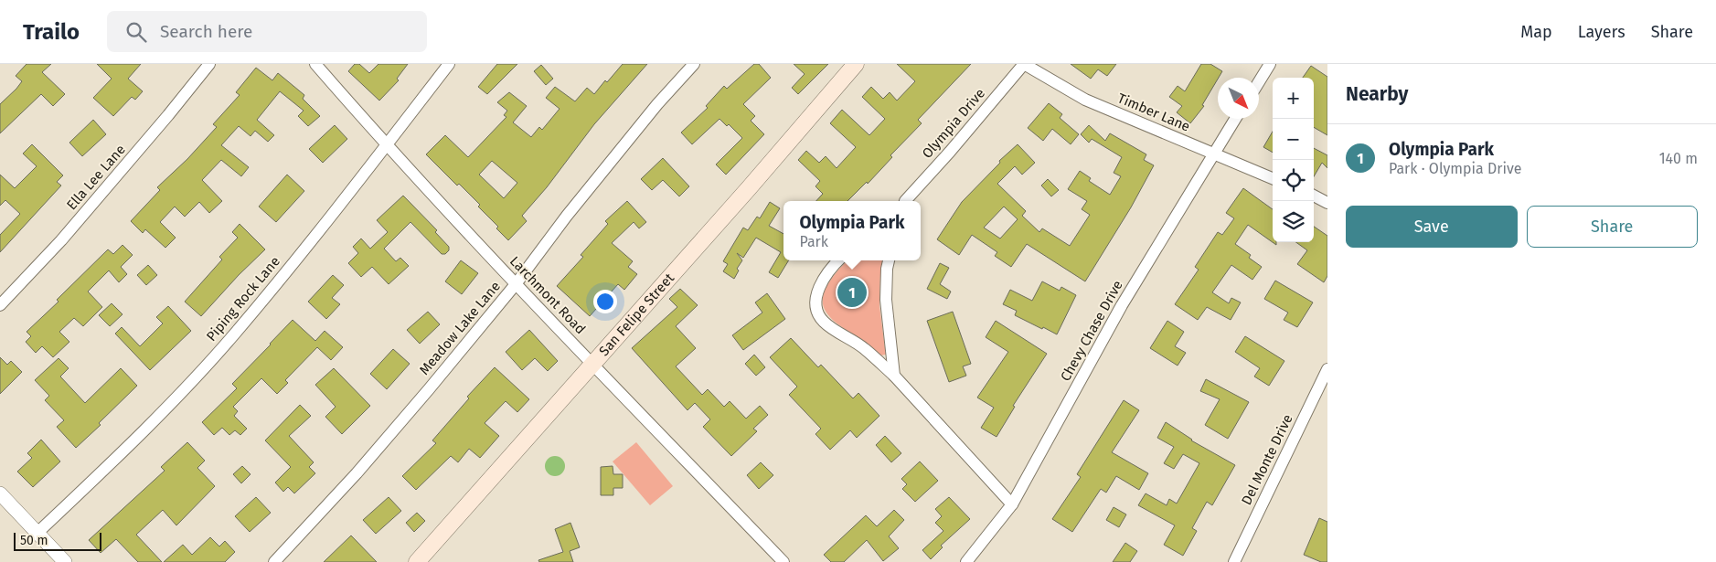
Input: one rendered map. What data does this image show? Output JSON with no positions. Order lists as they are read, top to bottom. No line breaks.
{"streets":{"main road":["San Felipe Street"],"street":["Timber Lane","Olympia Drive","Ella Lee Lane","Larchmont Road","Piping Rock Lane","Meadow Lake Lane","Chevy Chase Drive","Del Monte Drive"]},"crossings":[["Timber Lane","Olympia Drive"],["Timber Lane","Chevy Chase Drive"],["Larchmont Road","Piping Rock Lane"],["Larchmont Road","San Felipe Street"],["Larchmont Road","Meadow Lake Lane"]],"scale_bar":"50 m","north":"bottom right","page":{"header":"Trailo","search":"Search here","nav":["Map","Layers","Share"],"heading":"Nearby","map_buttons":["+","−"],"list":[{"mark":"1","name":"Olympia Park","note":"Park · Olympia Drive","value":"140 m"}],"buttons":["Save","Share"],"popup":["Olympia Park","Park"],"pins":"1","scale":"50 m"}}
